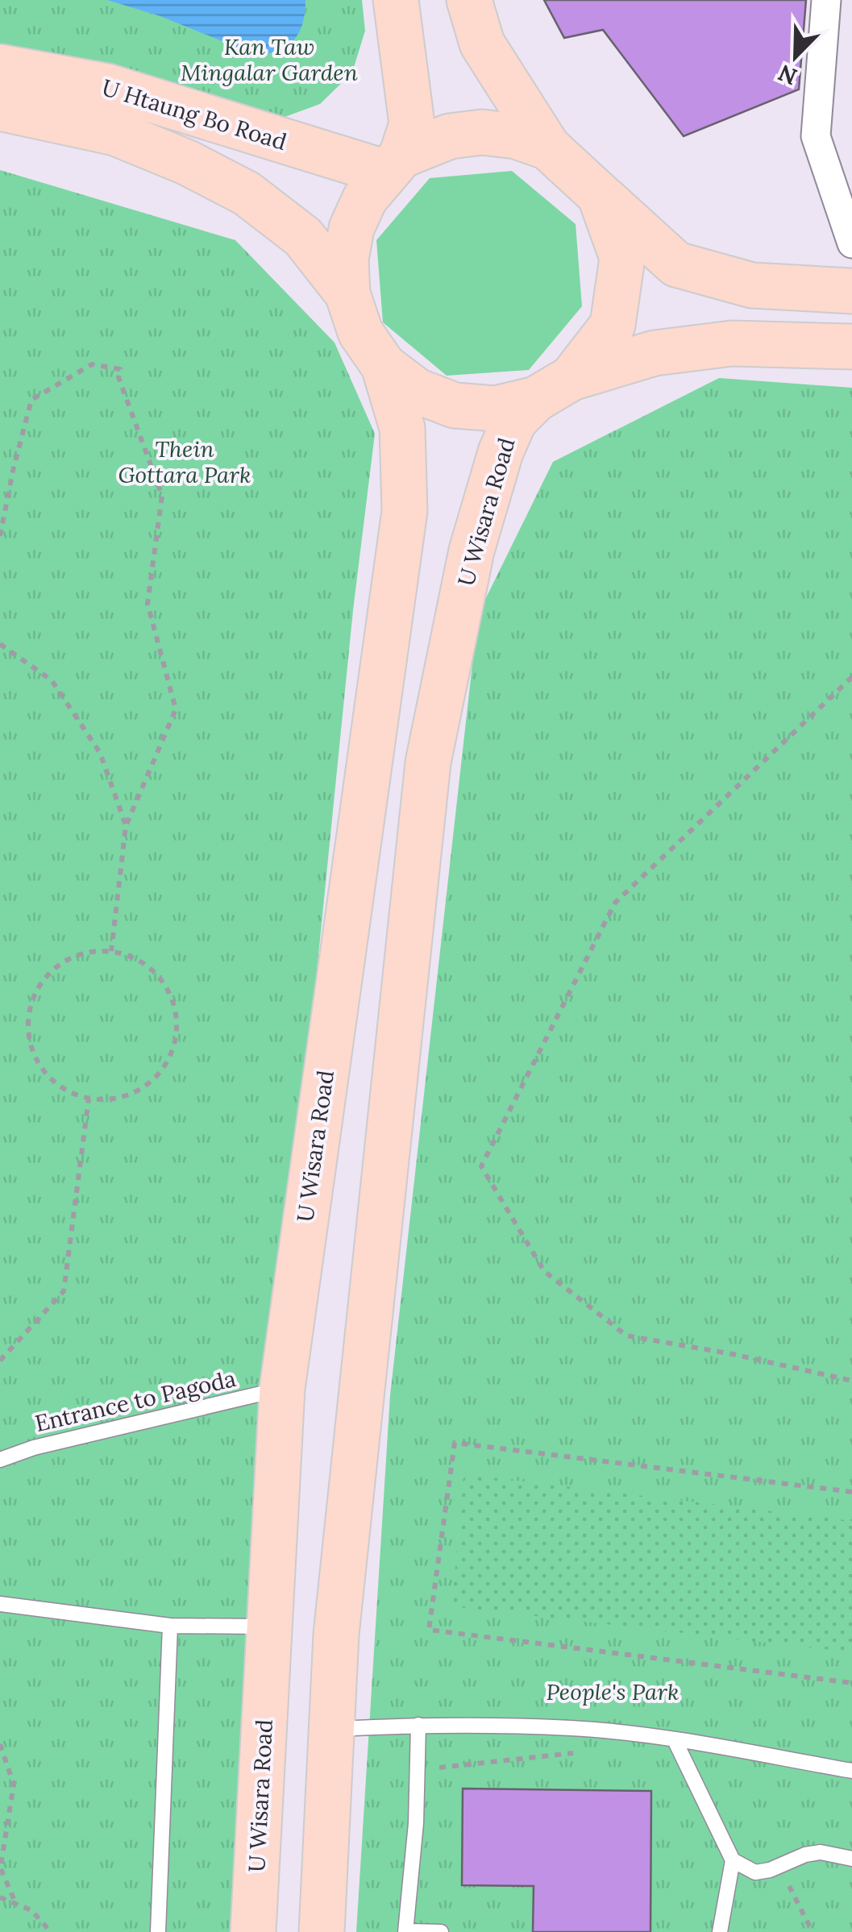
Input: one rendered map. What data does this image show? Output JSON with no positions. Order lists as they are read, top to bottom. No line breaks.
{"streets":{"main road":["U Htaung Bo Road","U Wisara Road"],"lane":["Entrance to Pagoda"]},"crossings":[["U Htaung Bo Road","U Wisara Road"],["U Wisara Road","Entrance to Pagoda"]],"parks":["Kan Taw Mingalar Garden","Thein Gottara Park","People's Park"],"north":"bottom left"}
